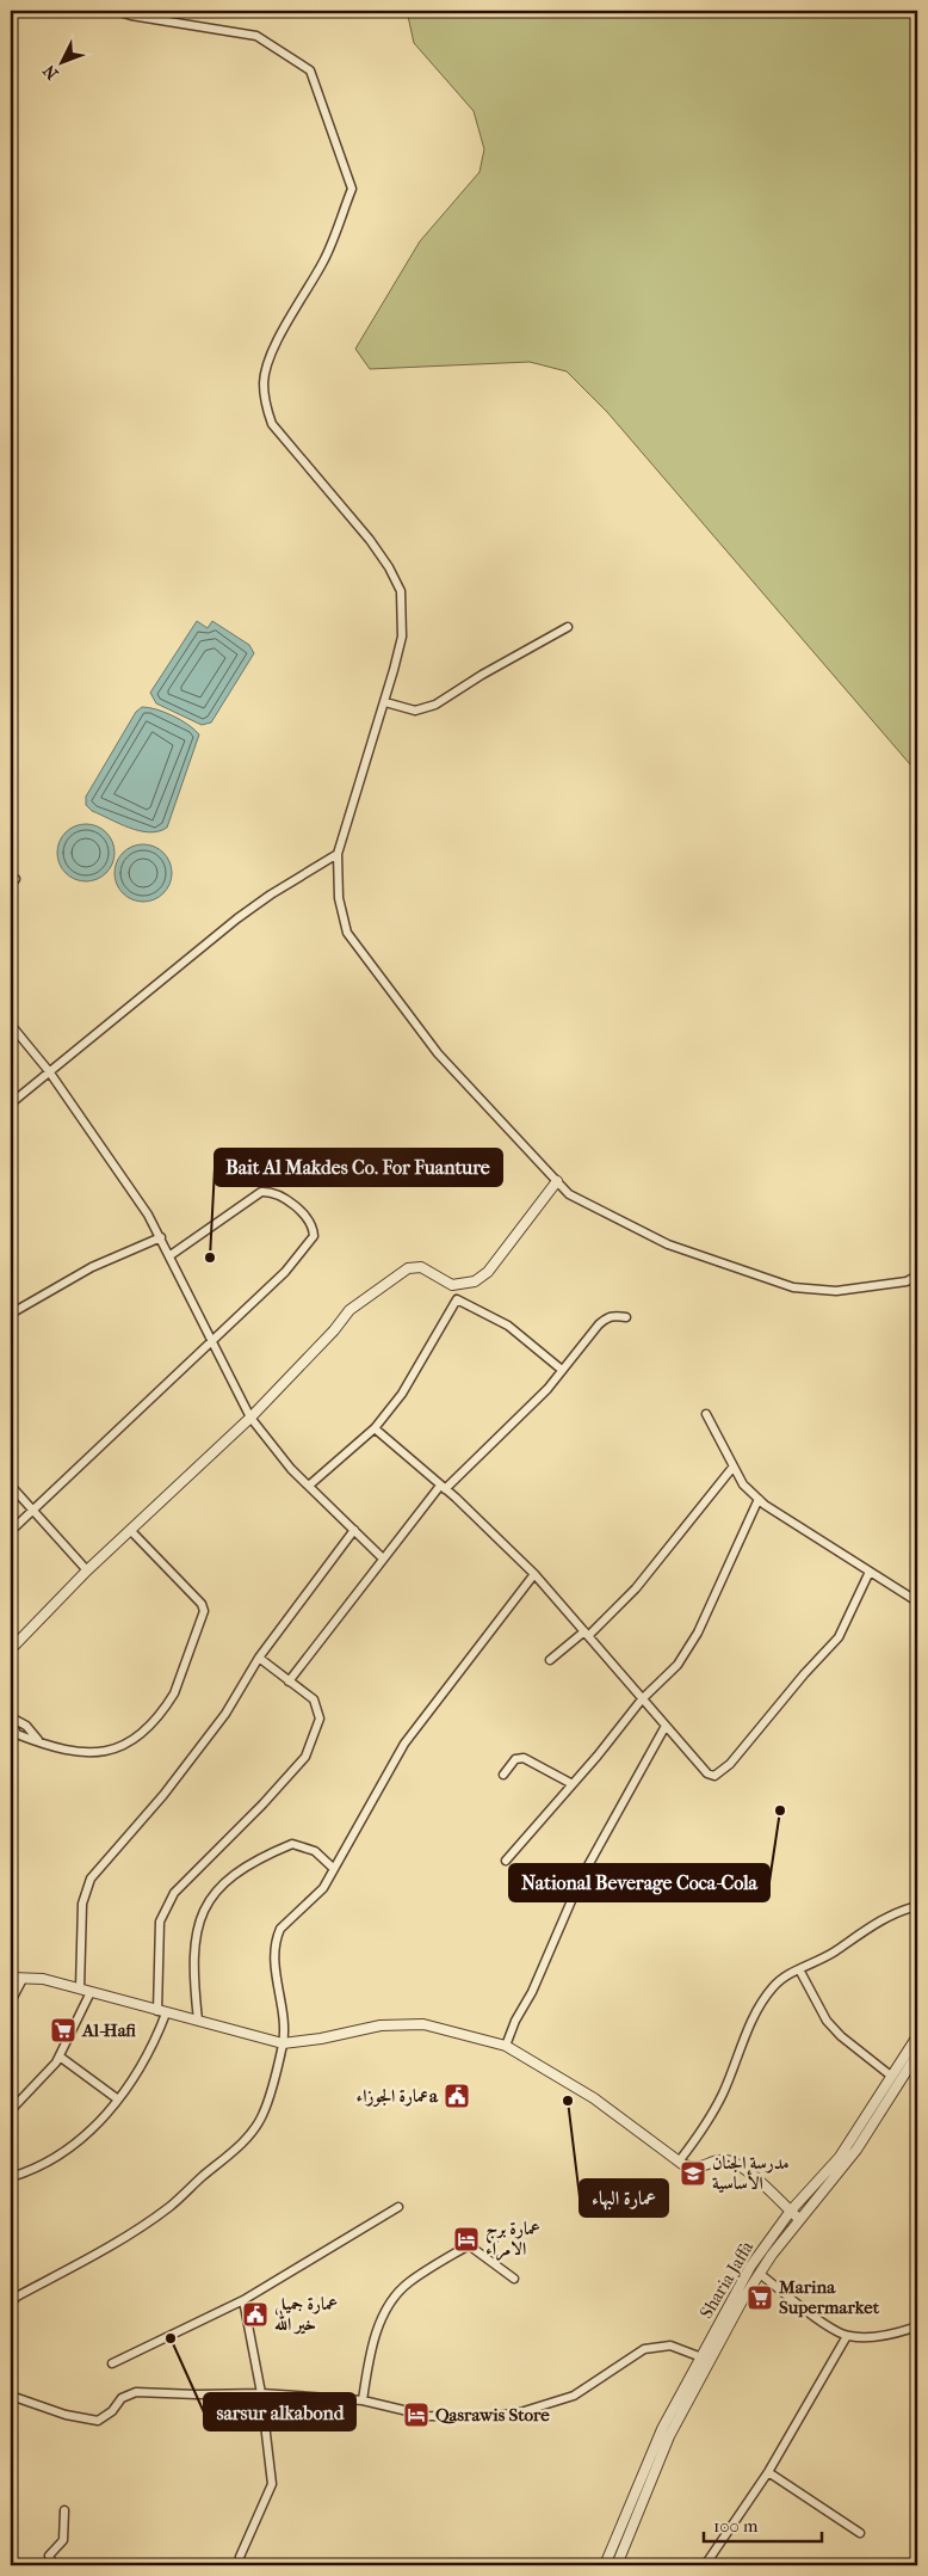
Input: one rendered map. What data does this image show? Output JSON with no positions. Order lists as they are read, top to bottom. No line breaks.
{"streets":{"street":["Sharia Jaffa"]},"places":{"other":["Bait Al Makdes Co. For Fuanture","National Beverage Coca-Cola","عمارة البهاء","sarsur alkabond"],"supermarket":["Al-Hafi","Marina Supermarket"],"public building":["عمارة الجوزاءa","عمارة جميل خير الله"],"school or university":["مدرسة الجنان الأساسية"],"hotel":["عمارة برج الامراء","Qasrawis Store"]},"scale_bar":"100 m","north":"bottom left"}
